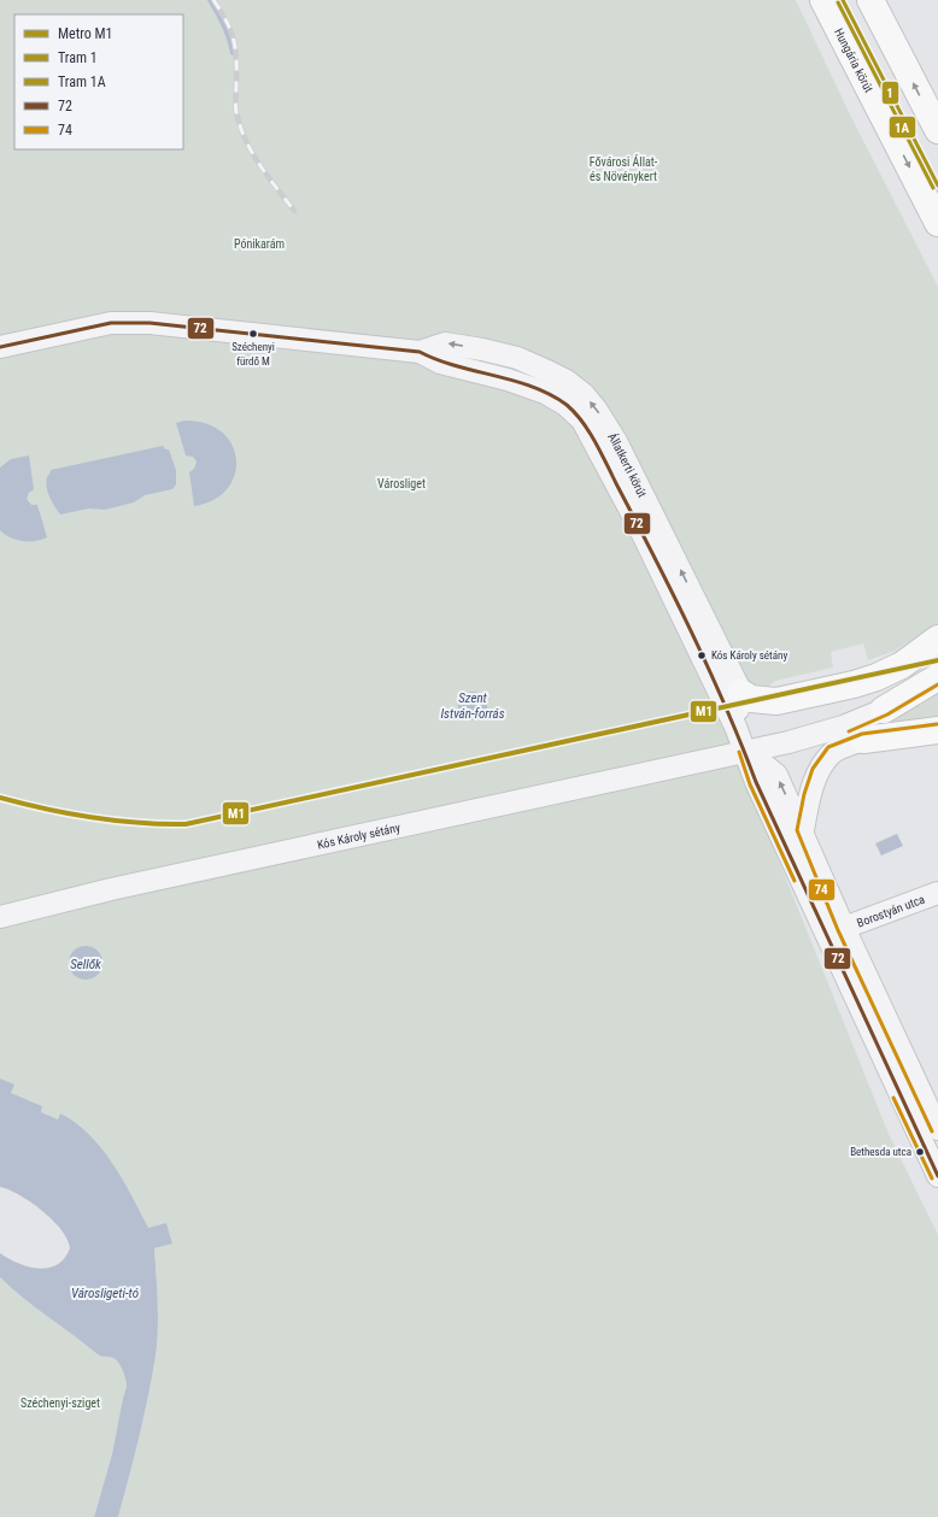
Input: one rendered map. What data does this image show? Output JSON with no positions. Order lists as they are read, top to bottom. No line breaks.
{"streets":{"main road":["Hungária körút"],"street":["Állatkerti körút","Kós Károly sétány","Borostyán utca"]},"crossings":[["Állatkerti körút","Kós Károly sétány"],["Állatkerti körút","Borostyán utca"]],"water":["Szent István-forrás","Sellők","Városligeti-tó"],"parks":["Fővárosi Állat- és Növénykert","Pónikarám","Városliget","Széchenyi-sziget"],"places":["Széchenyi fürdő M","Kós Károly sétány","Bethesda utca"],"lines":["tram line 1","tram line 1A","transit line 72","metro line M1","transit line 74"],"legend":["Metro M1","Tram 1","Tram 1A","72","74"]}
